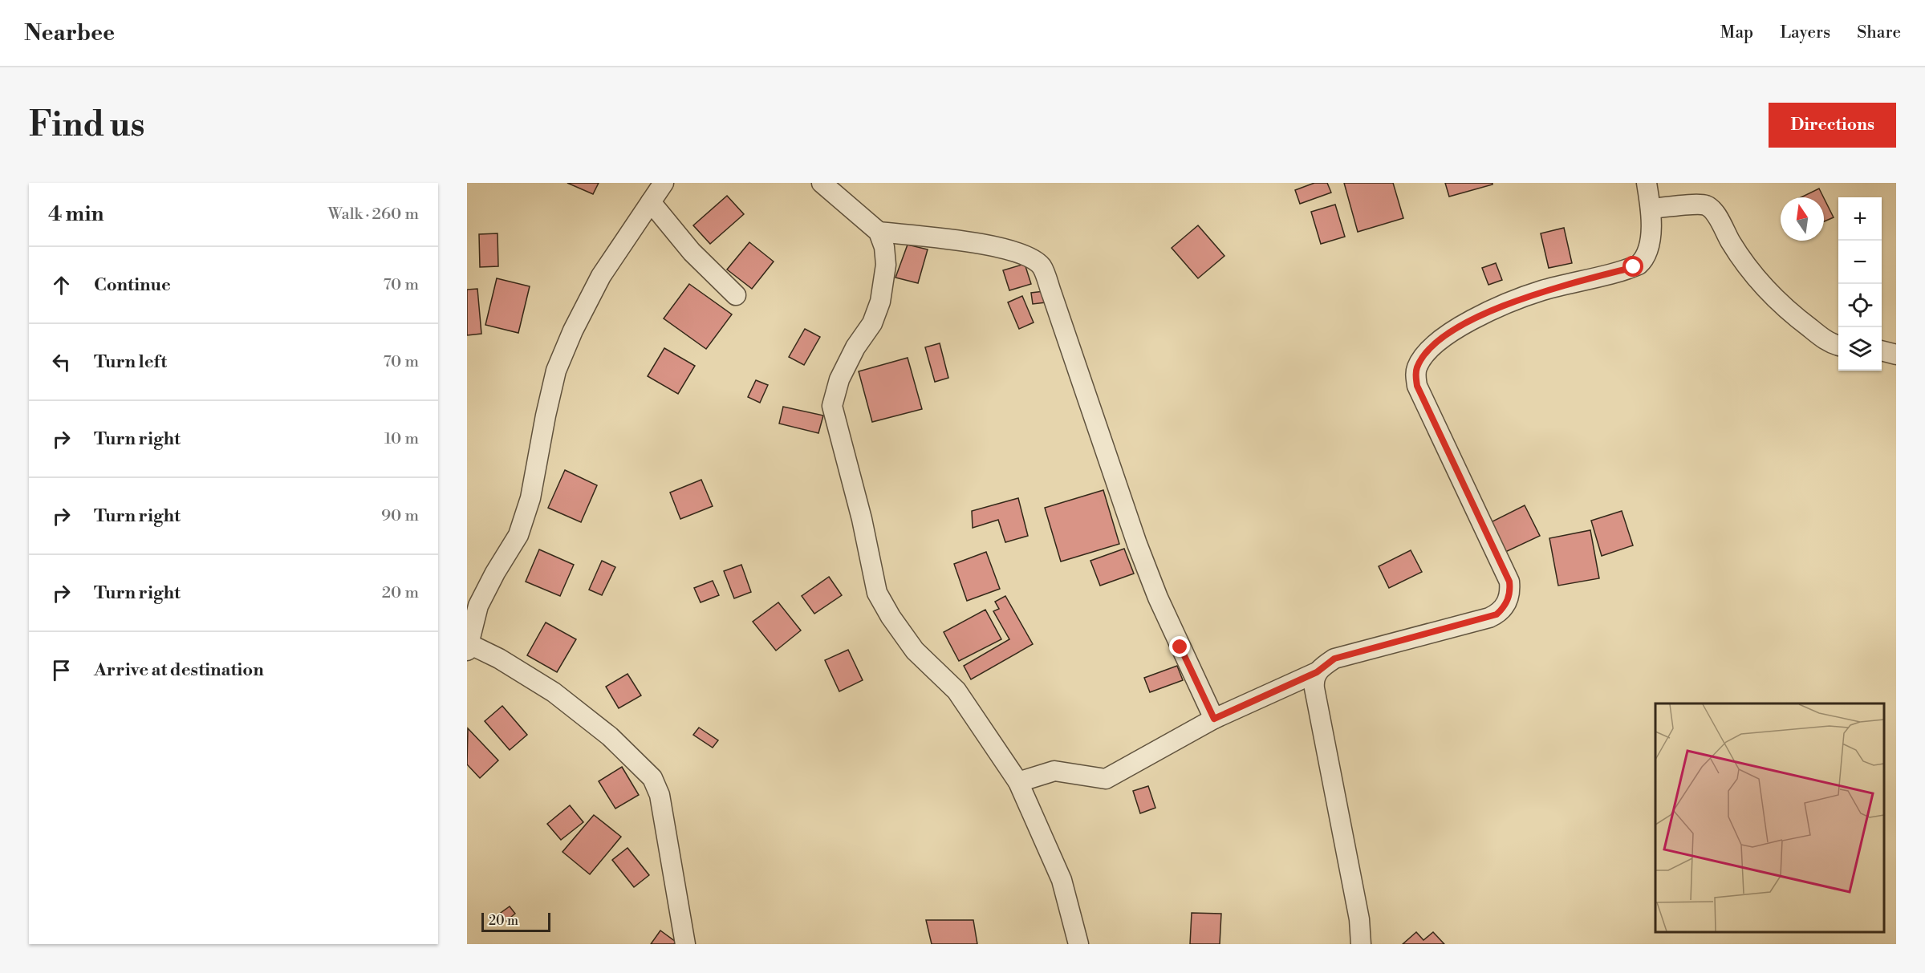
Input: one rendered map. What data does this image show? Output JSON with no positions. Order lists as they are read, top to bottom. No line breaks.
{"scale_bar":"20 m","north":"top","page":{"header":"Nearbee","nav":["Map","Layers","Share"],"buttons":"Directions","title":"Find us","heading":["4 min","Walk · 260 m"],"map_buttons":["+","−"],"list":[["Continue","70 m"],["Turn left","70 m"],["Turn right","10 m"],["Turn right","90 m"],["Turn right","20 m"],"Arrive at destination"],"scale":"20 m"}}
